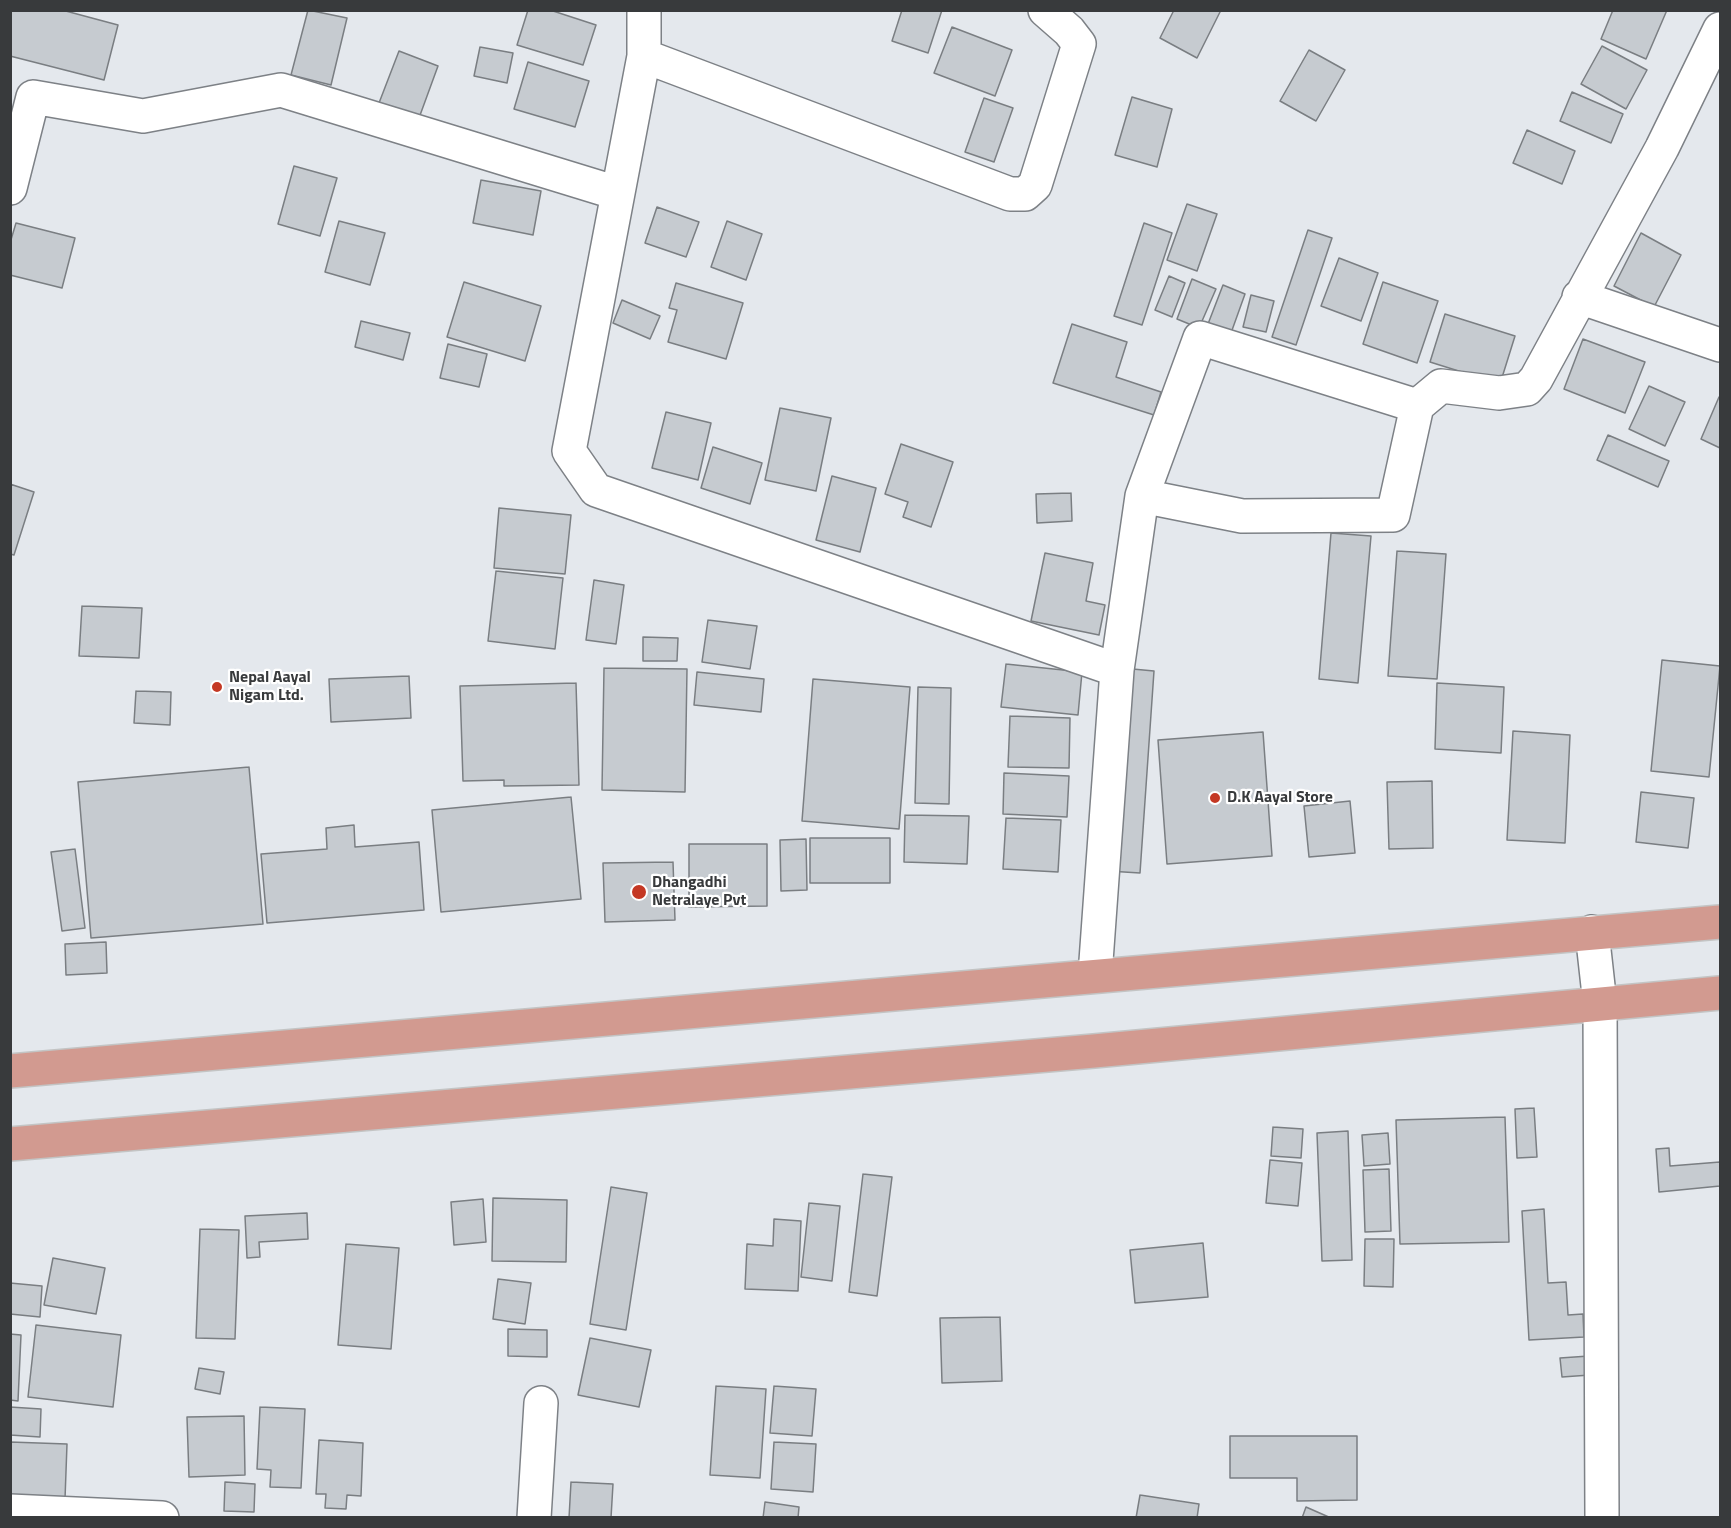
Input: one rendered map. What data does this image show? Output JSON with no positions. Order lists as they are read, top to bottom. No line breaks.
{"places":["Nepal Aayal Nigam Ltd.","D.K Aayal Store","Dhangadhi Netralaye Pvt"]}
